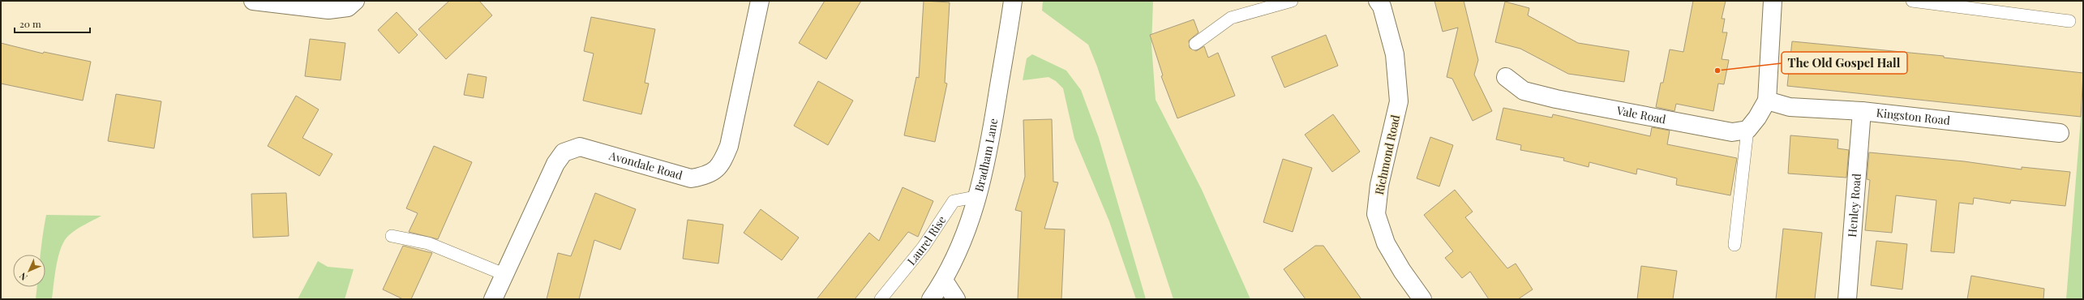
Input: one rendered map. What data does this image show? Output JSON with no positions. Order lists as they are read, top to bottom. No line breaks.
{"streets":{"street":["Vale Road","Kingston Road","Bradham Lane","Richmond Road","Avondale Road","Henley Road"],"lane":["Laurel Rise"]},"crossings":[["Kingston Road","Henley Road"],["Bradham Lane","Laurel Rise"]],"places":["The Old Gospel Hall"],"scale_bar":"20 m","north":"bottom left"}
